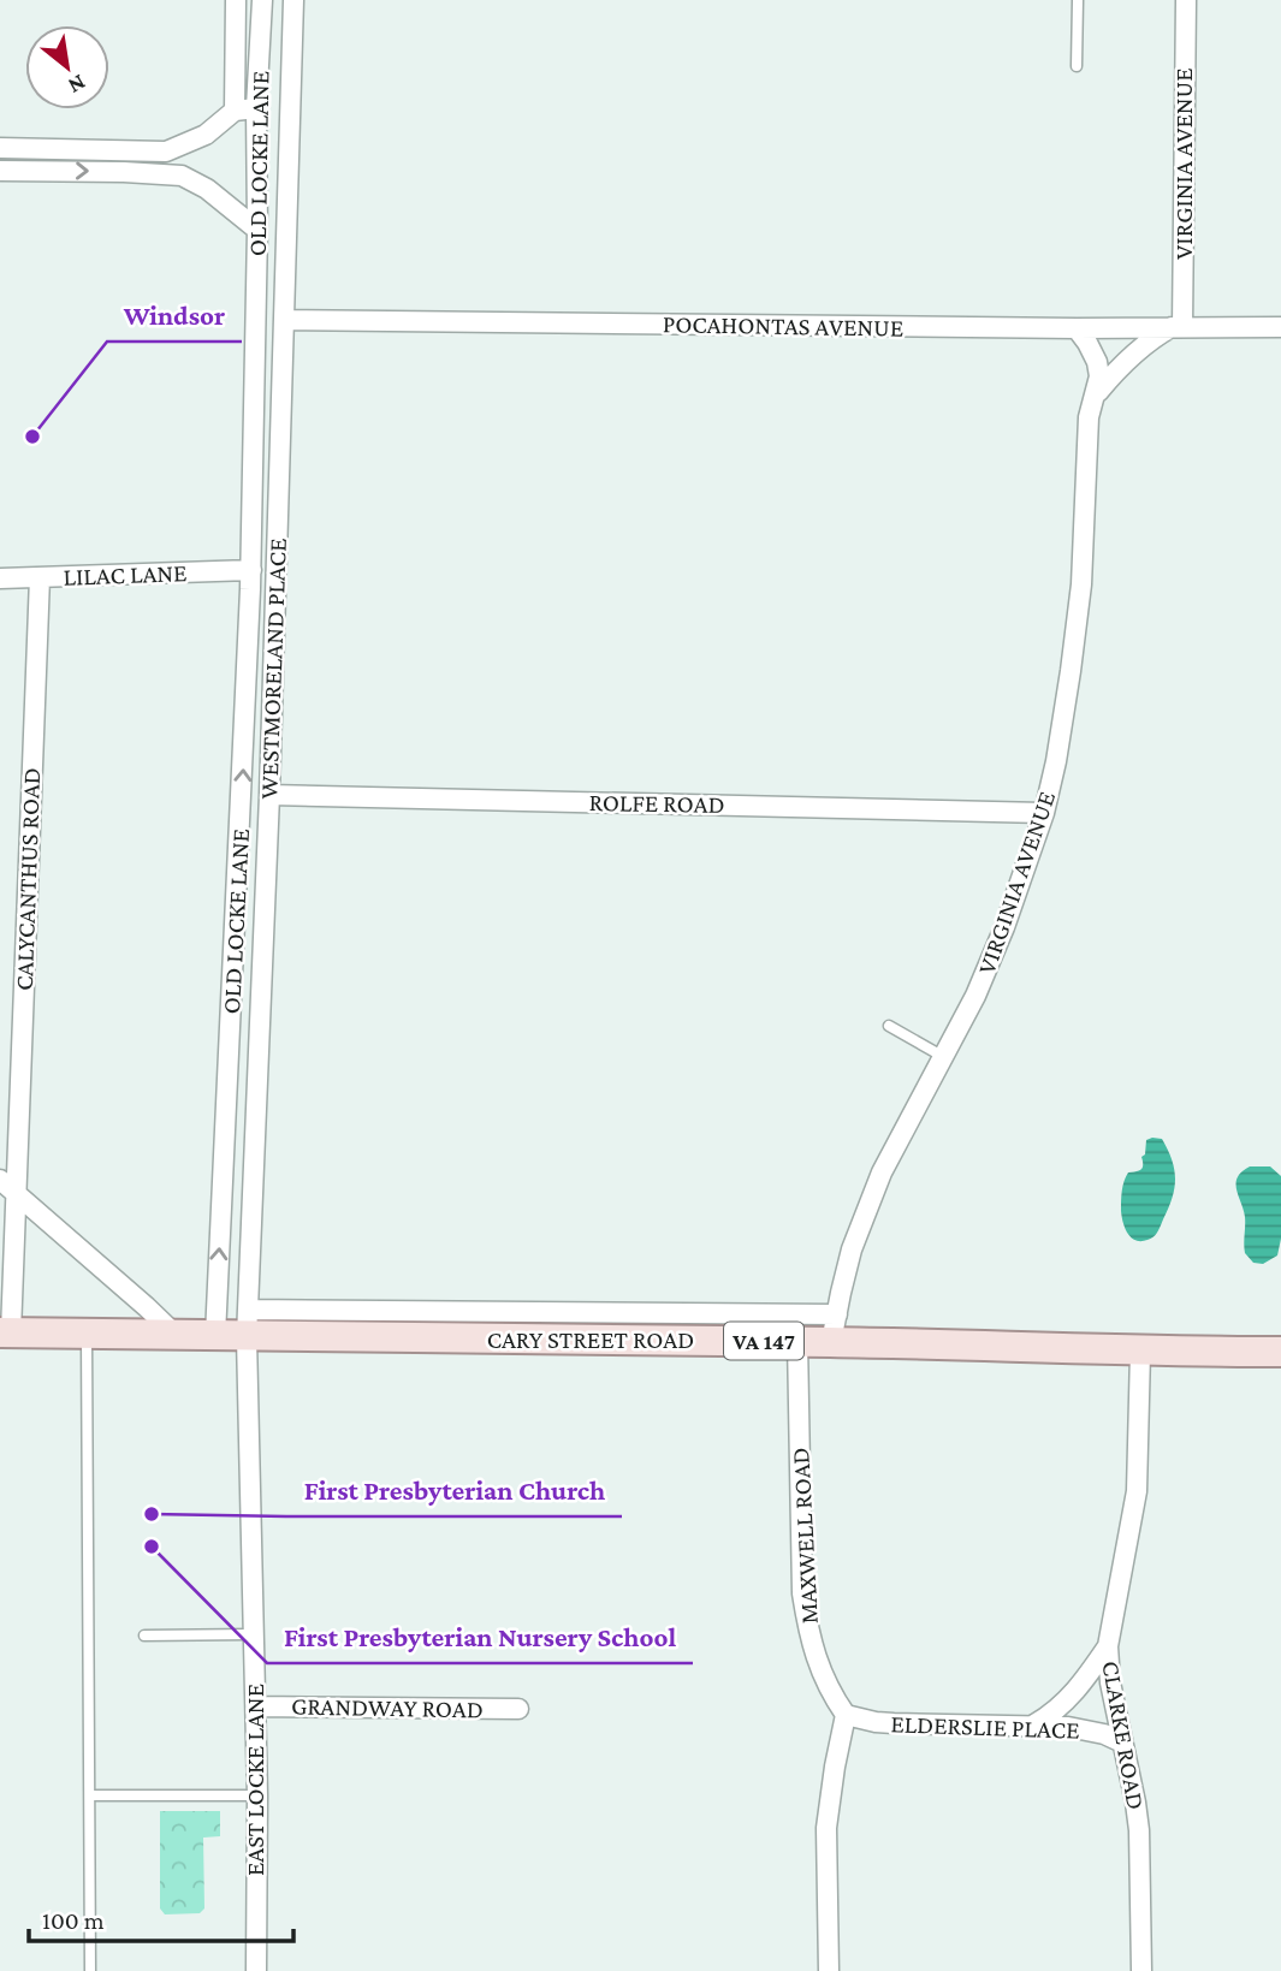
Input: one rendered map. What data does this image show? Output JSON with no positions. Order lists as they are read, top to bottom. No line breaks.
{"streets":{"main road":["CARY STREET ROAD","VA 147"],"street":["OLD LOCKE LANE","VIRGINIA AVENUE","POCAHONTAS AVENUE","LILAC LANE","WESTMORELAND PLACE","ROLFE ROAD","CALYCANTHUS ROAD","MAXWELL ROAD","GRANDWAY ROAD","ELDERSLIE PLACE","CLARKE ROAD","EAST LOCKE LANE"]},"crossings":[["OLD LOCKE LANE","LILAC LANE"],["OLD LOCKE LANE","CARY STREET ROAD"],["VIRGINIA AVENUE","POCAHONTAS AVENUE"],["VIRGINIA AVENUE","ROLFE ROAD"],["VIRGINIA AVENUE","CARY STREET ROAD"],["POCAHONTAS AVENUE","WESTMORELAND PLACE"],["LILAC LANE","CALYCANTHUS ROAD"],["WESTMORELAND PLACE","ROLFE ROAD"],["WESTMORELAND PLACE","CARY STREET ROAD"],["WESTMORELAND PLACE","EAST LOCKE LANE"],["CALYCANTHUS ROAD","CARY STREET ROAD"],["CARY STREET ROAD","MAXWELL ROAD"],["CARY STREET ROAD","CLARKE ROAD"],["CARY STREET ROAD","EAST LOCKE LANE"],["MAXWELL ROAD","ELDERSLIE PLACE"],["GRANDWAY ROAD","EAST LOCKE LANE"],["ELDERSLIE PLACE","CLARKE ROAD"]],"one_way":["OLD LOCKE LANE"],"places":["Windsor","First Presbyterian Church","First Presbyterian Nursery School"],"scale_bar":"100 m","north":"bottom right"}
